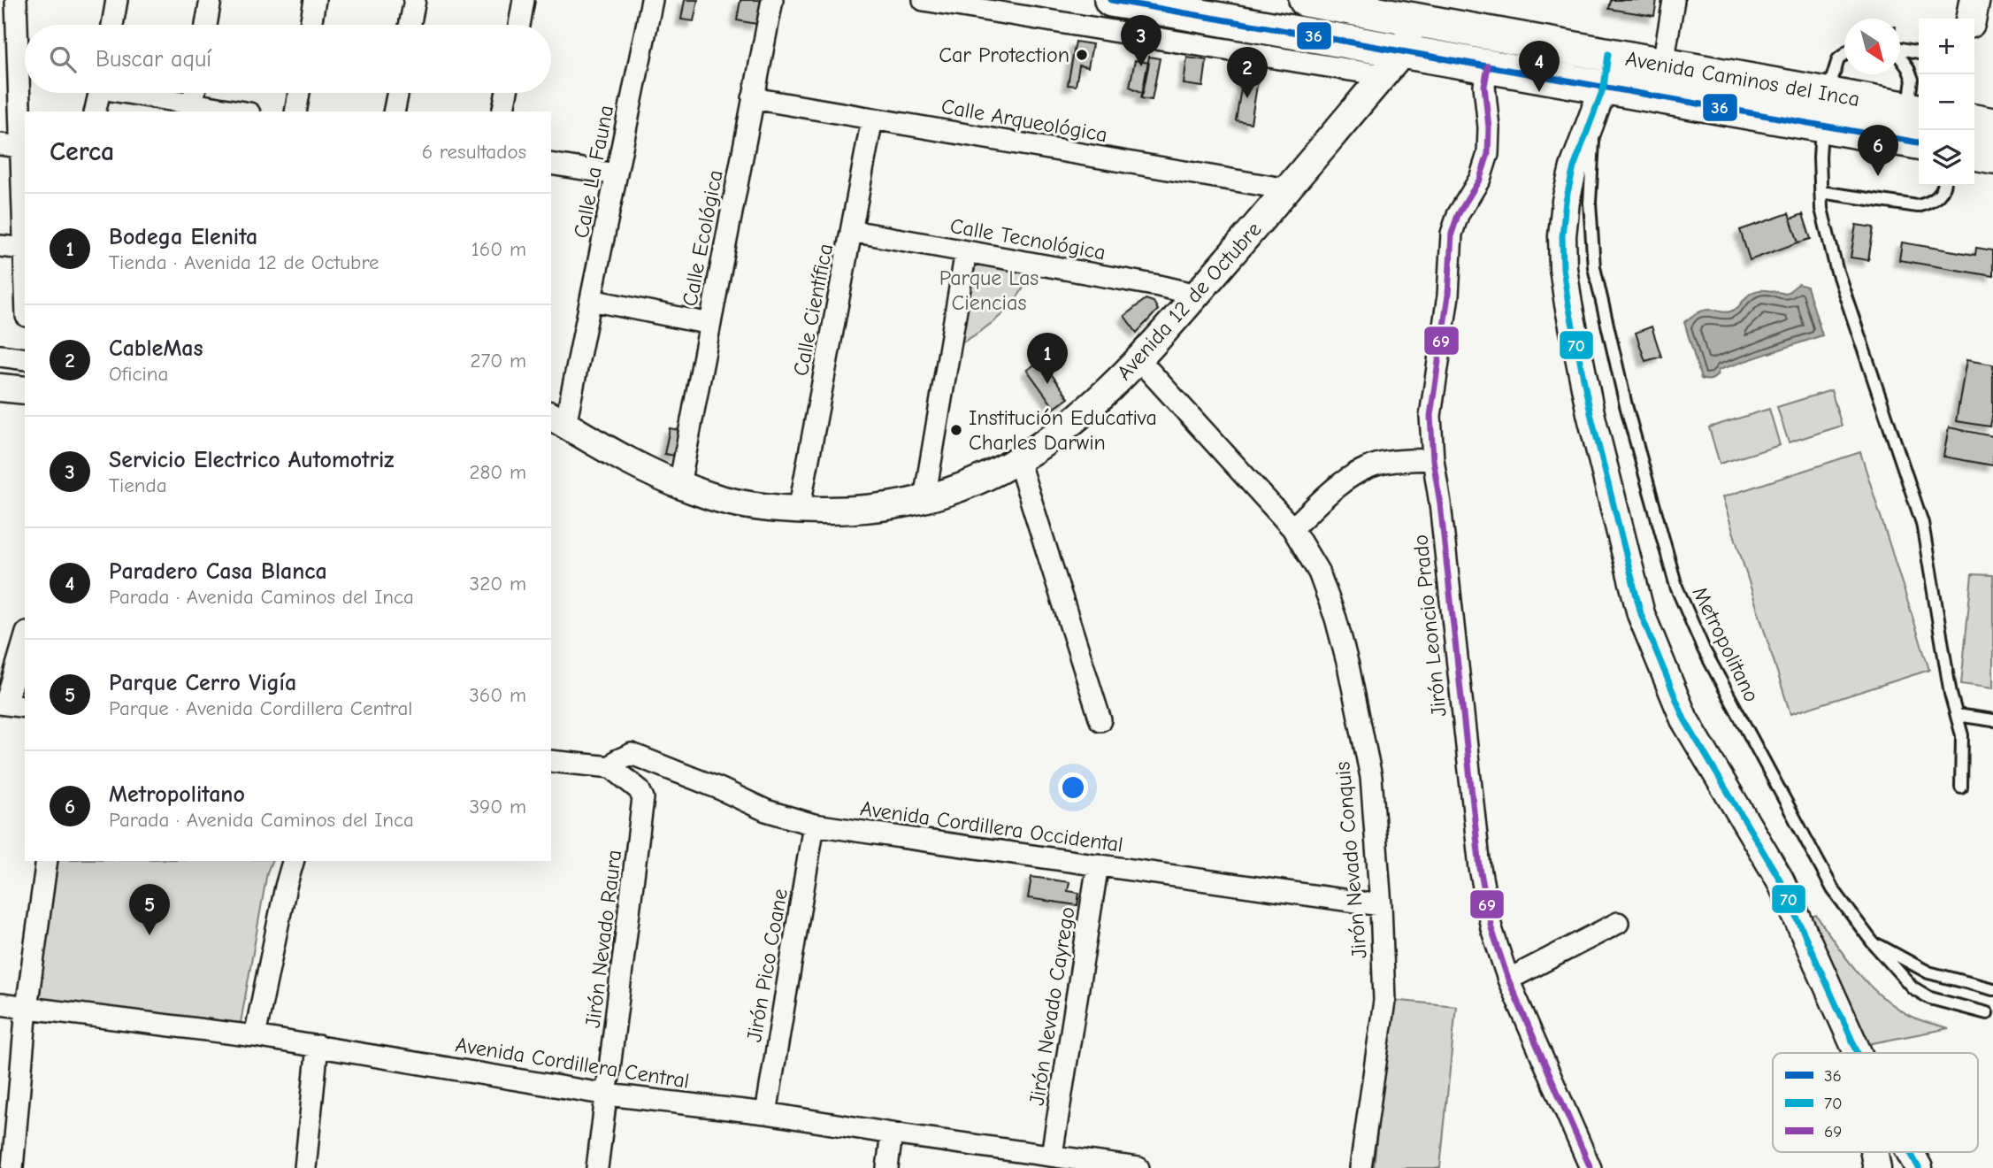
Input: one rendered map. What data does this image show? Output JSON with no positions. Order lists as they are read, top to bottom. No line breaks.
{"streets":{"main road":["Avenida Caminos del Inca"],"street":["Calle Arqueológica","Calle La Fauna","Calle Ecológica","Calle Tecnológica","Avenida 12 de Octubre","Calle Científica","Jirón Leoncio Prado","Avenida Cordillera Occidental","Jirón Nevado Conquis","Jirón Nevado Raura","Jirón Pico Coane","Jirón Nevado Cayrego","Avenida Cordillera Central"],"lane":["Metropolitano"]},"crossings":[["Avenida Caminos del Inca","Avenida 12 de Octubre"],["Avenida Caminos del Inca","Jirón Leoncio Prado"],["Avenida Caminos del Inca","Metropolitano"],["Calle Arqueológica","Calle Ecológica"],["Calle Arqueológica","Avenida 12 de Octubre"],["Calle Arqueológica","Calle Científica"],["Calle La Fauna","Avenida 12 de Octubre"],["Calle Ecológica","Avenida 12 de Octubre"],["Calle Tecnológica","Avenida 12 de Octubre"],["Calle Tecnológica","Calle Científica"],["Avenida 12 de Octubre","Calle Científica"],["Avenida 12 de Octubre","Jirón Nevado Conquis"],["Avenida Cordillera Occidental","Jirón Nevado Conquis"],["Avenida Cordillera Occidental","Jirón Nevado Raura"],["Avenida Cordillera Occidental","Jirón Pico Coane"],["Avenida Cordillera Occidental","Jirón Nevado Cayrego"],["Jirón Nevado Raura","Avenida Cordillera Central"],["Jirón Pico Coane","Avenida Cordillera Central"],["Jirón Nevado Cayrego","Avenida Cordillera Central"]],"parks":["Parque Las Ciencias"],"places":["Car Protection","Institución Educativa Charles Darwin"],"lines":["transit line 36","transit line 70","transit line 69"],"legend":["36","70","69"],"north":"bottom right","page":{"pins":["3","4","2","6","1","5"],"map_buttons":["+","−"],"search":"Buscar aquí","heading":["Cerca","6 resultados"],"list":[{"mark":"1","name":"Bodega Elenita","note":"Tienda · Avenida 12 de Octubre","value":"160 m"},{"mark":"2","name":"CableMas","note":"Oficina","value":"270 m"},{"mark":"3","name":"Servicio Electrico Automotriz","note":"Tienda","value":"280 m"},{"mark":"4","name":"Paradero Casa Blanca","note":"Parada · Avenida Caminos del Inca","value":"320 m"},{"mark":"5","name":"Parque Cerro Vigía","note":"Parque · Avenida Cordillera Central","value":"360 m"},{"mark":"6","name":"Metropolitano","note":"Parada · Avenida Caminos del Inca","value":"390 m"}]}}
